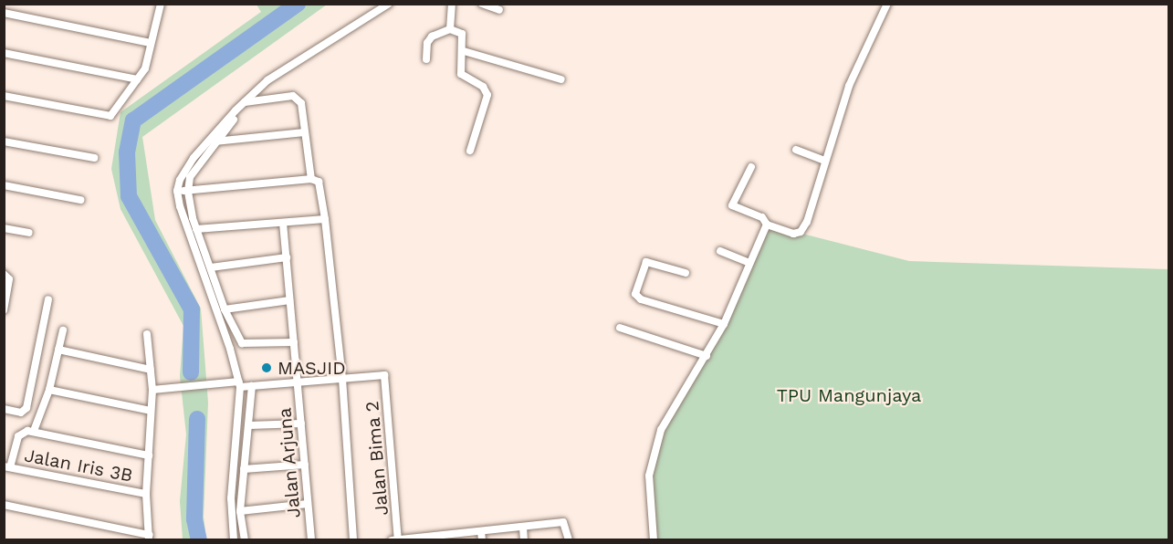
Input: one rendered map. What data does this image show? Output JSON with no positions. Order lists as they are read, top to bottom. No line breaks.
{"streets":{"street":["Jalan Bima 2","Jalan Arjuna","Jalan Iris 3B"]},"parks":["TPU Mangunjaya"],"places":["MASJID"]}
